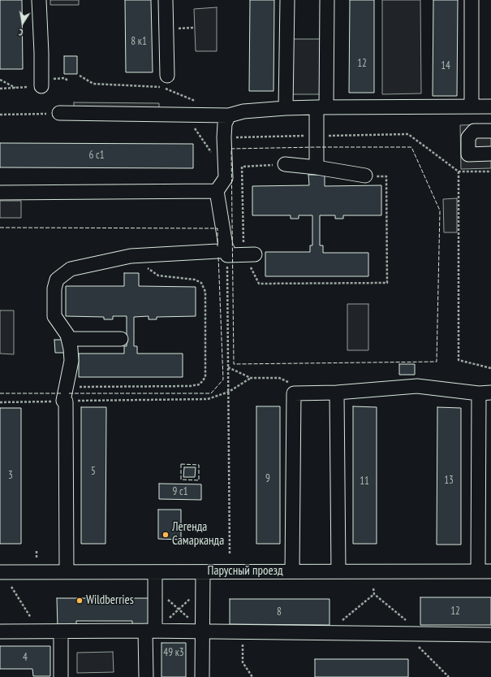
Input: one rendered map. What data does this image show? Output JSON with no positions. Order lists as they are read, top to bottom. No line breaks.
{"streets":{"street":["Парусный проезд"]},"places":["Легенда Самарканда","Wildberries"],"house_numbers":["8 к1","12","14","6 с1","5","3","9","13","11","9 с1","12","8","49 к3","4"],"north":"bottom"}
